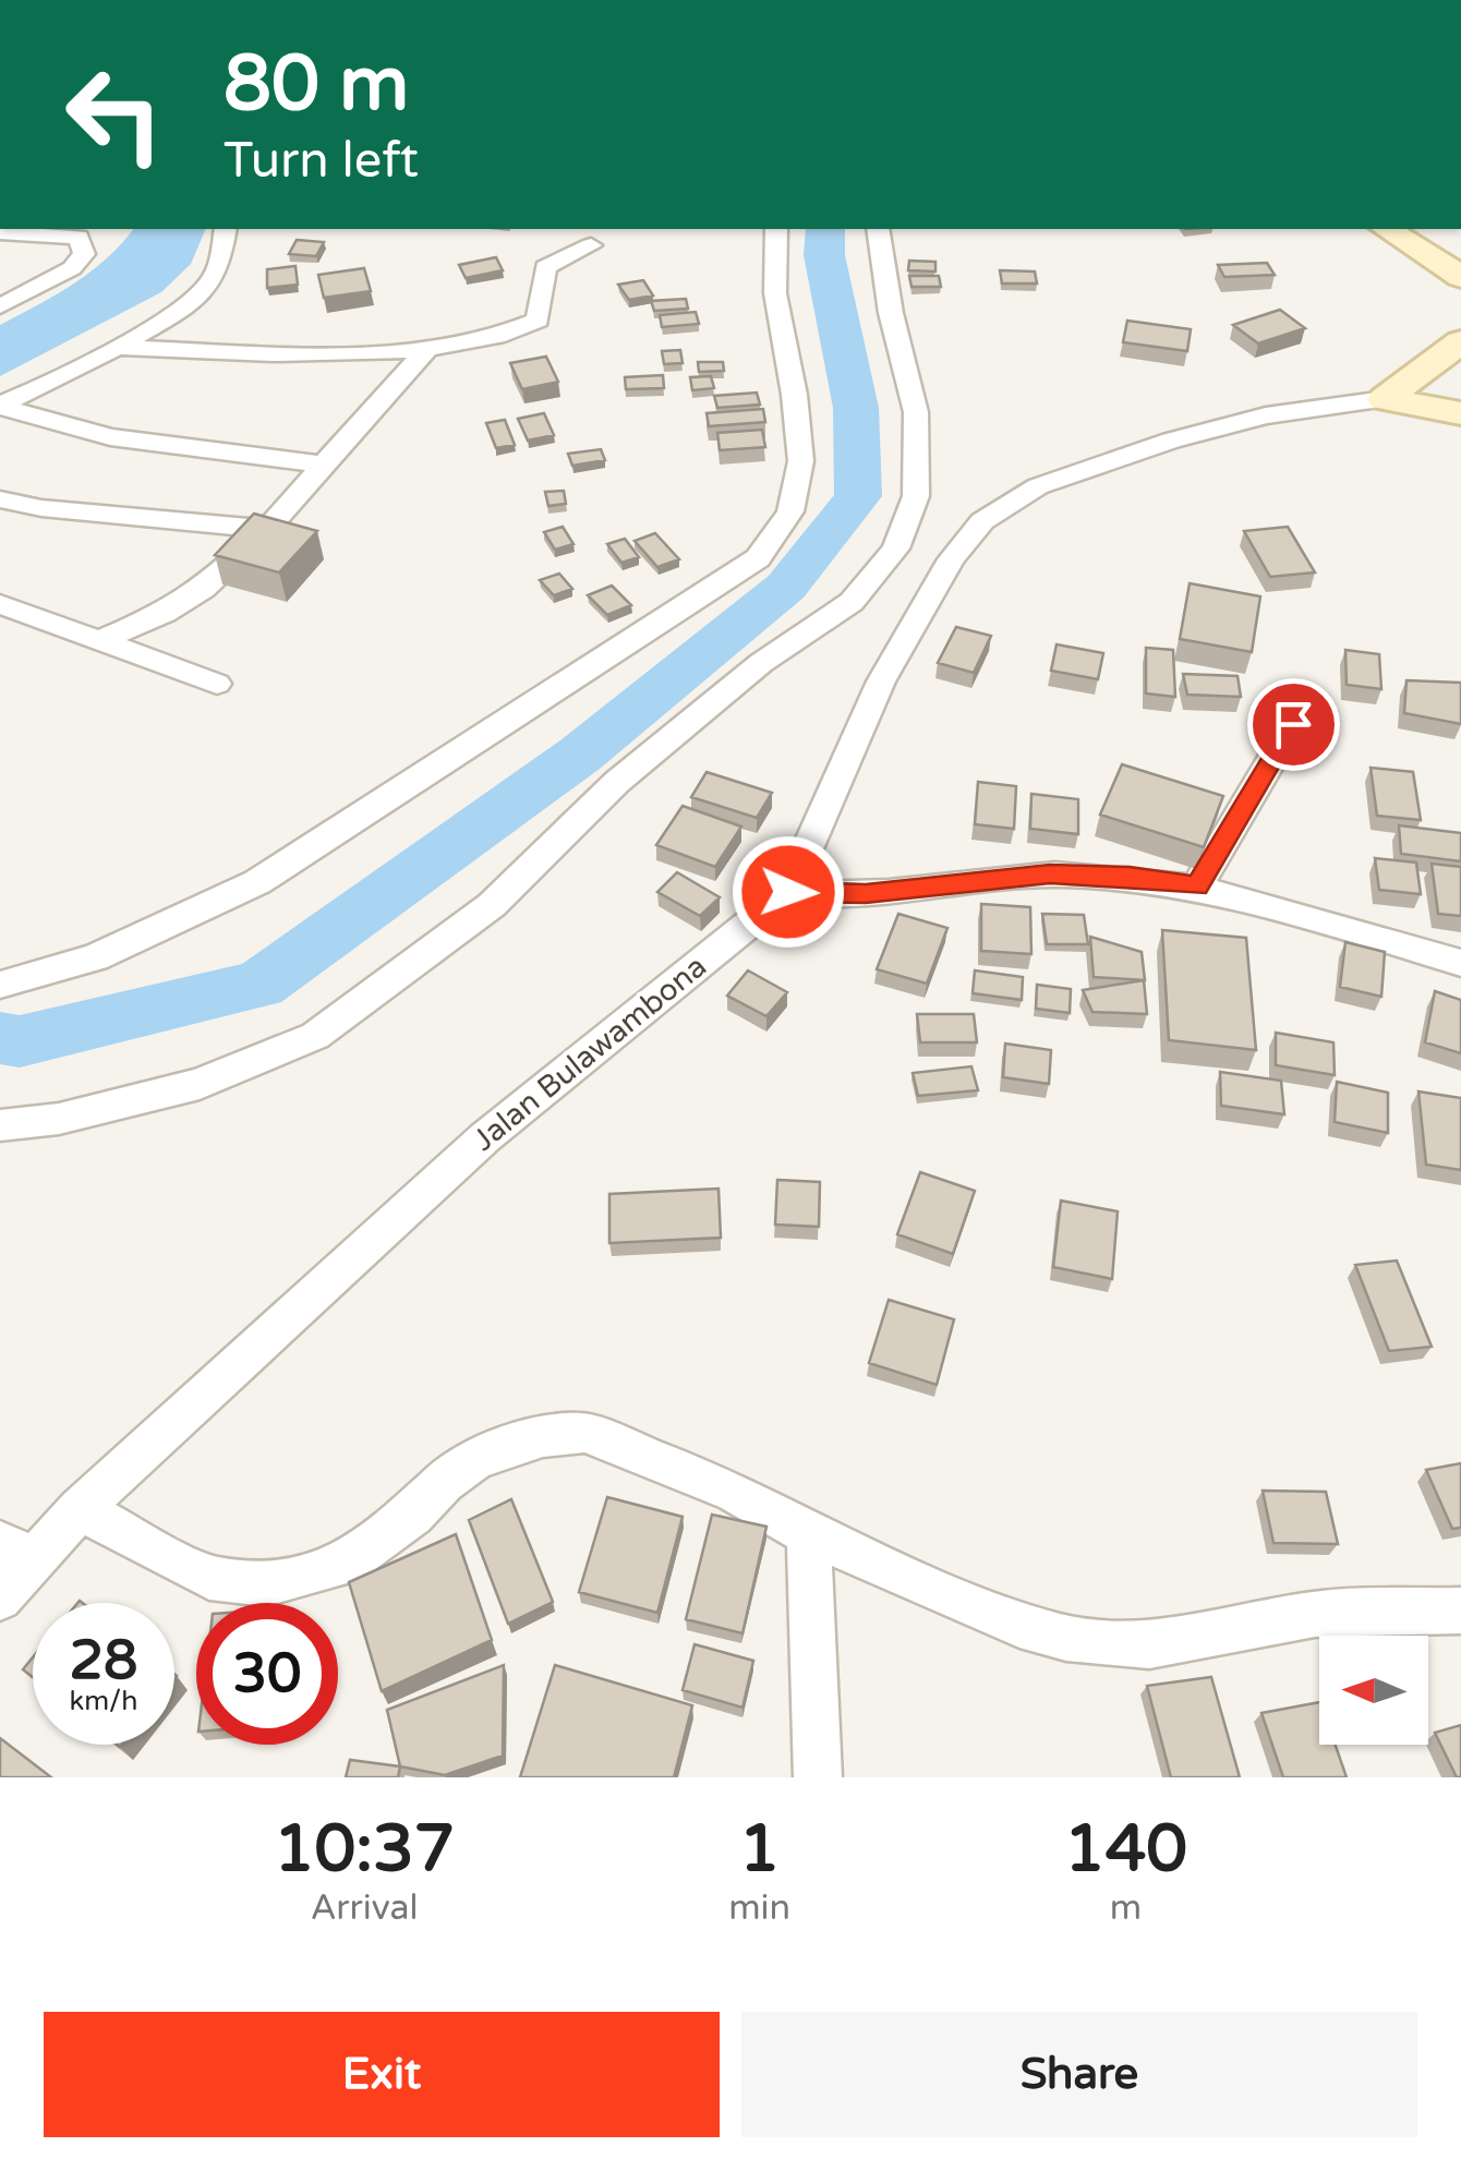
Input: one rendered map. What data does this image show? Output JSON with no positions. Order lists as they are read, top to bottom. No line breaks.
{"streets":{"main road":["Jalan Bulawambona"]},"north":"left","page":{"turn":["80 m","Turn left"],"speed":"28 km/h","limit":"30","eta":["10:37","Arrival","1","min","140","m"],"buttons":["Exit","Share"]}}
